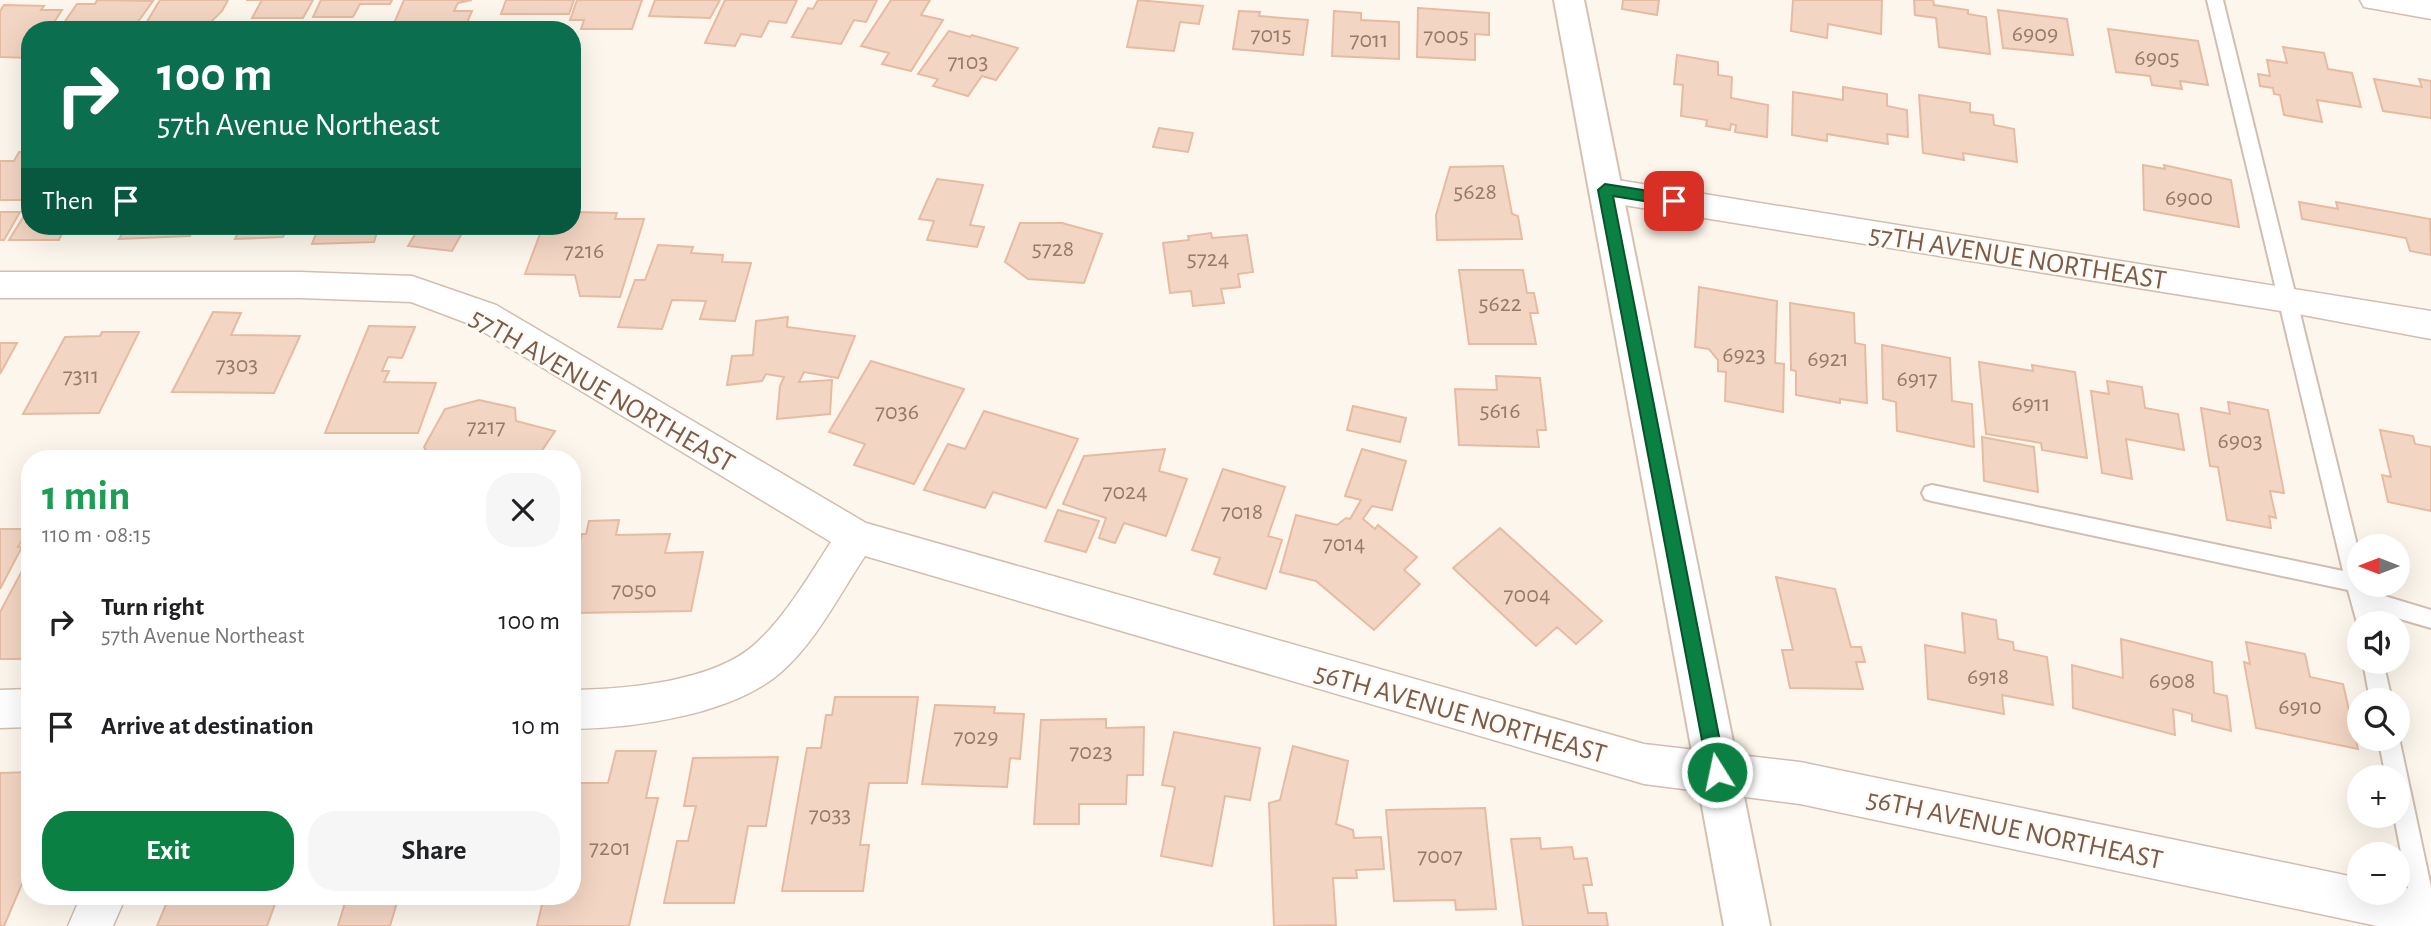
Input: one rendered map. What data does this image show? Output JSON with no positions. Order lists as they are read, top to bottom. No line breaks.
{"streets":{"street":["57TH AVENUE NORTHEAST","56TH AVENUE NORTHEAST"]},"crossings":[["57TH AVENUE NORTHEAST","56TH AVENUE NORTHEAST"]],"house_numbers":["6909","7015","7005","7011","6905","7103","5628","6900","5728","7216","5724","5622","6923","6921","7303","7311","6917","6911","5616","7036","7217","6903","7024","7018","7014","7050","7004","6918","6908","6910","7029","7023","7033","7201","7007"],"north":"left","page":{"turn":["100 m","57th Avenue Northeast"],"then":"Then","heading":["1 min","110 m · 08:15"],"map_buttons":["+","−"],"list":[{"name":"Turn right","note":"57th Avenue Northeast","value":"100 m"},{"name":"Arrive at destination","value":"10 m"}],"buttons":["Exit","Share"]}}
